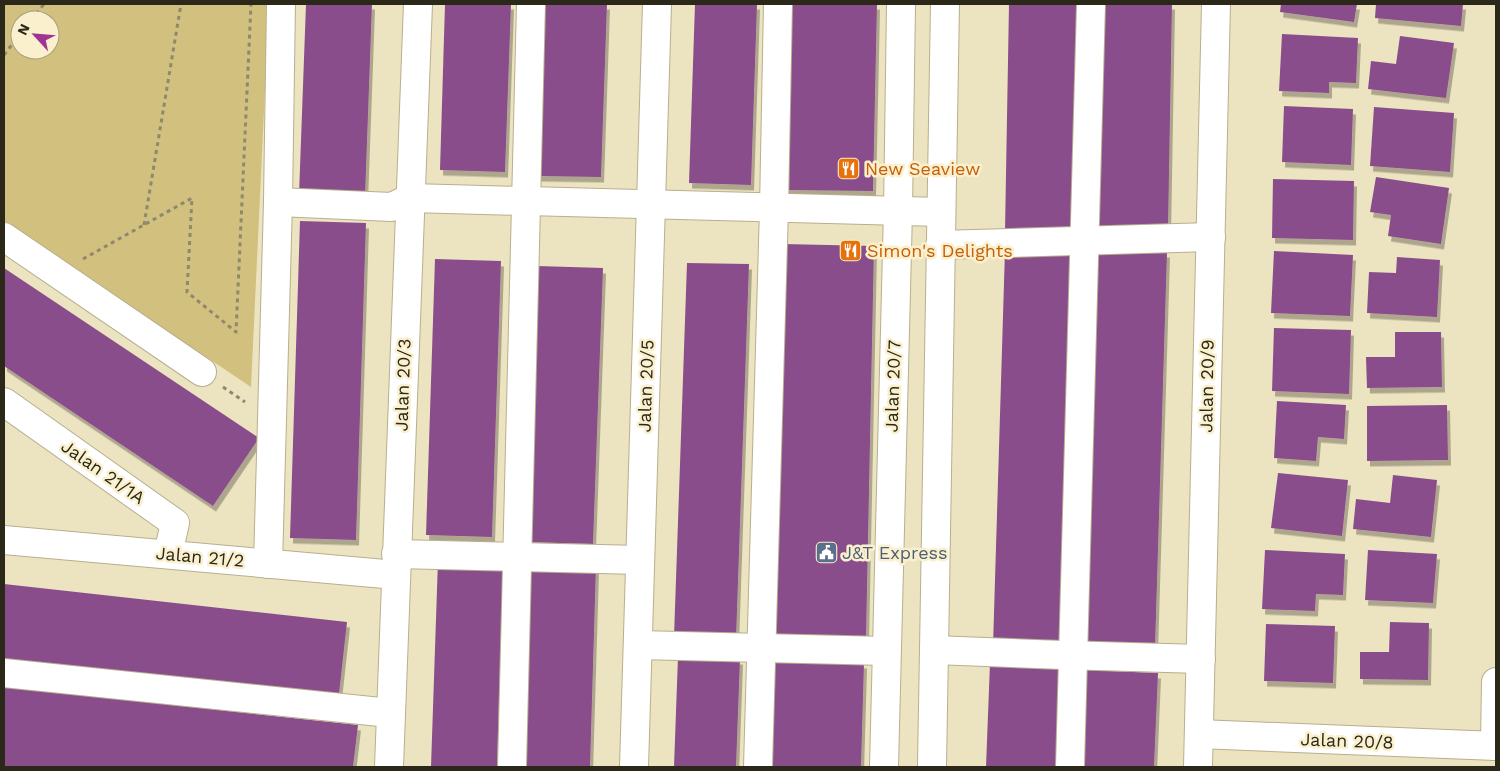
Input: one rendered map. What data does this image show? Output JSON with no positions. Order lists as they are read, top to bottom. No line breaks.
{"streets":{"street":["Jalan 20/3","Jalan 20/5","Jalan 20/7","Jalan 20/9","Jalan 21/1A","Jalan 21/2","Jalan 20/8"]},"crossings":[["Jalan 20/3","Jalan 21/2"],["Jalan 20/5","Jalan 21/2"],["Jalan 20/9","Jalan 20/8"],["Jalan 21/1A","Jalan 21/2"]],"places":{"restaurant":["New Seaview","Simon's Delights"],"public building":["J&T Express"]},"north":"top left"}
